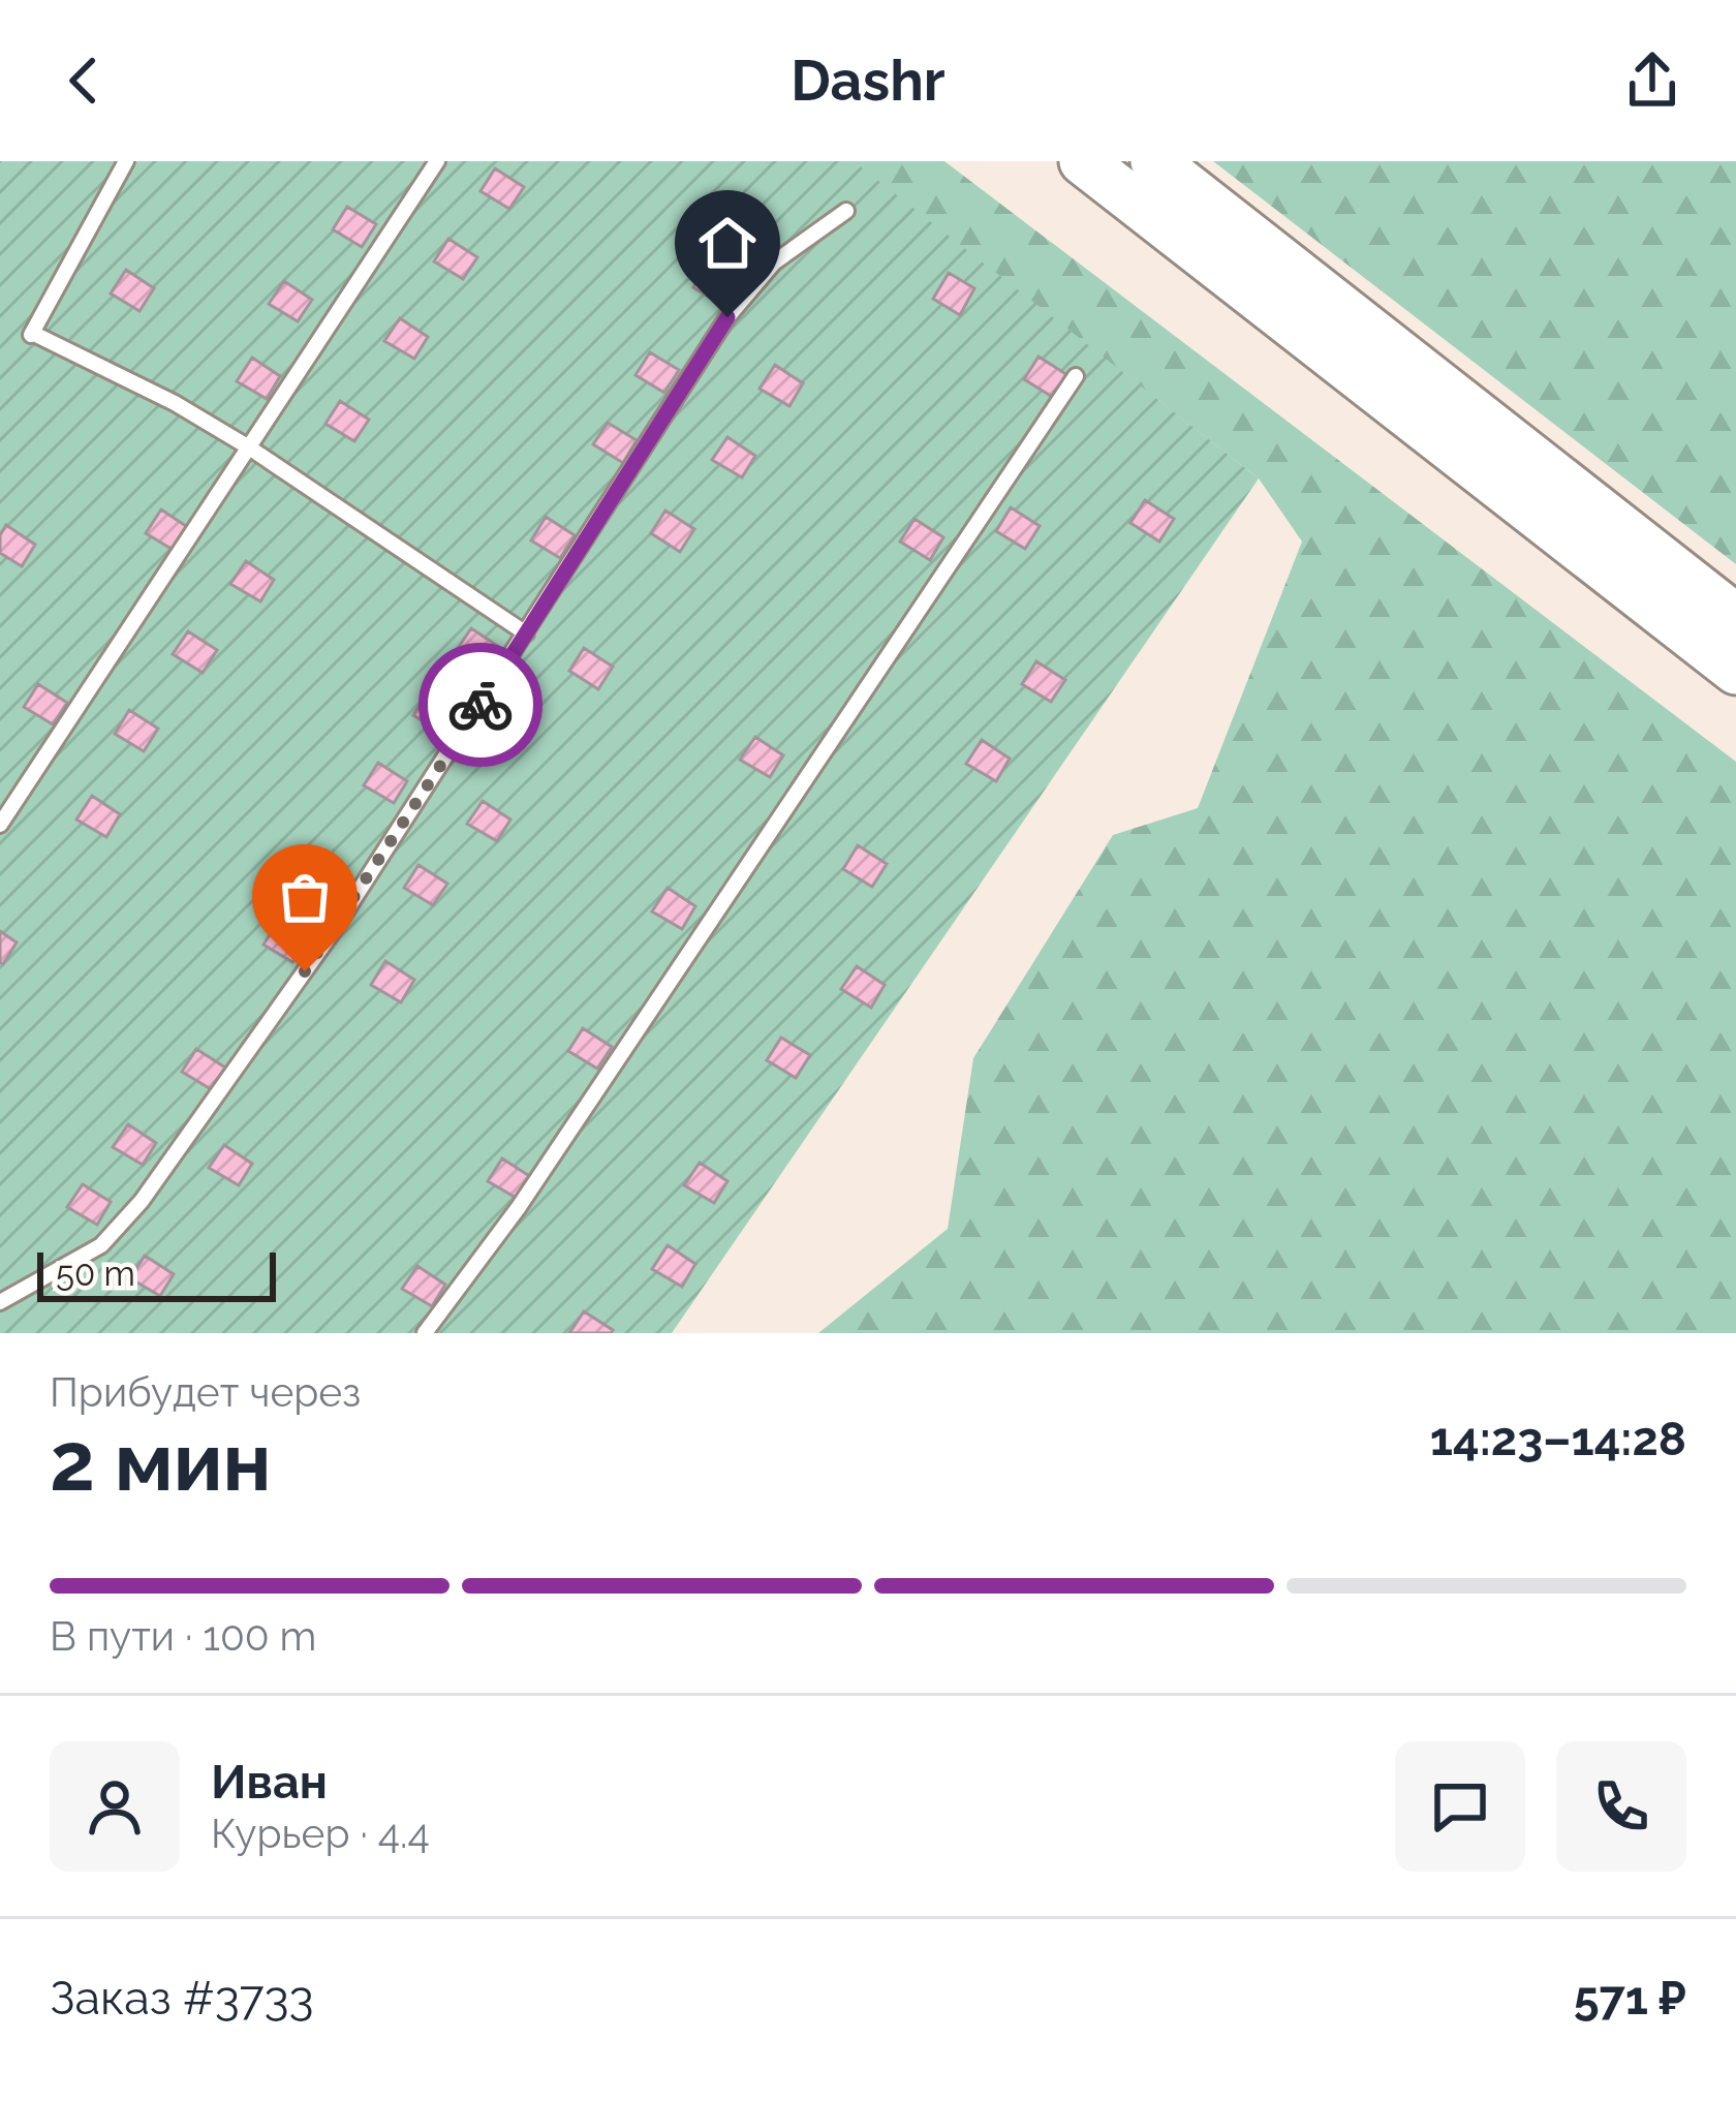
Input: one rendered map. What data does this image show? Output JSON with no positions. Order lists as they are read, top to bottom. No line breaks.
{"scale_bar":"50 m","page":{"header":"Dashr","scale":"50 m","heading":["2 мин","Прибудет через","14:23–14:28"],"panel":["Иван","Курьер · 4.4","Заказ #3733","571 ₽"],"bar":"В пути · 100 m"}}
